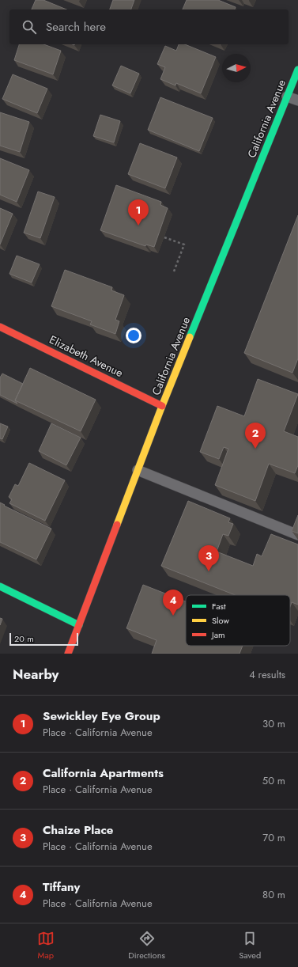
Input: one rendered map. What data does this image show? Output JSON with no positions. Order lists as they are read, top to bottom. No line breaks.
{"streets":{"street":["California Avenue","Elizabeth Avenue"]},"crossings":[["California Avenue","Elizabeth Avenue"]],"legend":["Fast","Slow","Jam"],"scale_bar":"20 m","north":"right","page":{"search":"Search here","pins":["1","2","3","4"],"scale":"20 m","heading":["Nearby","4 results"],"list":[{"mark":"1","name":"Sewickley Eye Group","note":"Place · California Avenue","value":"30 m"},{"mark":"2","name":"California Apartments","note":"Place · California Avenue","value":"50 m"},{"mark":"3","name":"Chaize Place","note":"Place · California Avenue","value":"70 m"},{"mark":"4","name":"Tiffany","note":"Place · California Avenue","value":"80 m"}],"nav":["Map","Directions","Saved"]}}
